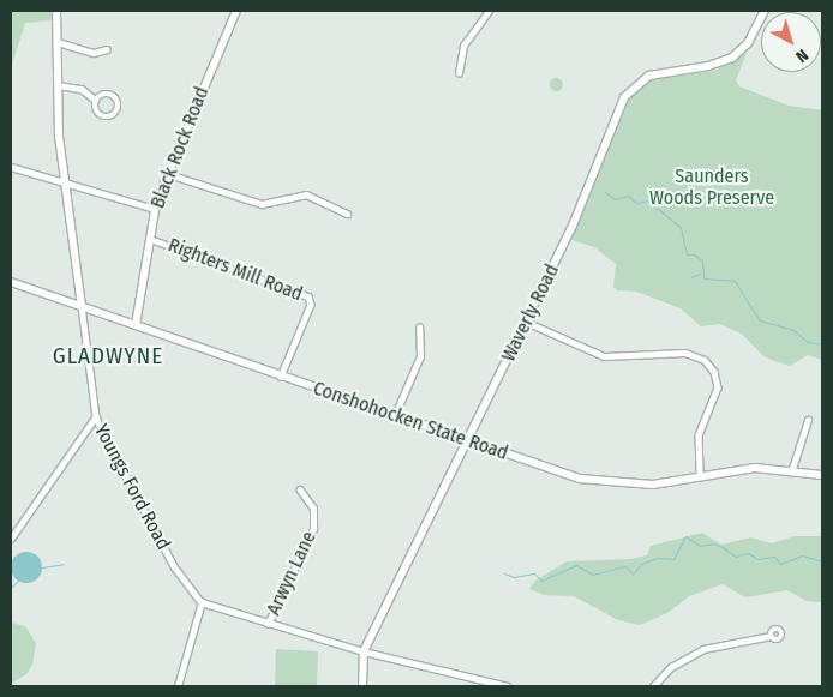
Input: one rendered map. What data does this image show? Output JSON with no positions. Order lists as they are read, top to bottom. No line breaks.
{"streets":{"street":["Black Rock Road","Righters Mill Road","Waverly Road","Conshohocken State Road","Youngs Ford Road","Arwyn Lane"]},"crossings":[["Black Rock Road","Righters Mill Road"],["Black Rock Road","Conshohocken State Road"],["Righters Mill Road","Conshohocken State Road"],["Waverly Road","Conshohocken State Road"],["Conshohocken State Road","Youngs Ford Road"]],"districts":["GLADWYNE"],"parks":["Saunders Woods Preserve"],"north":"bottom right"}
